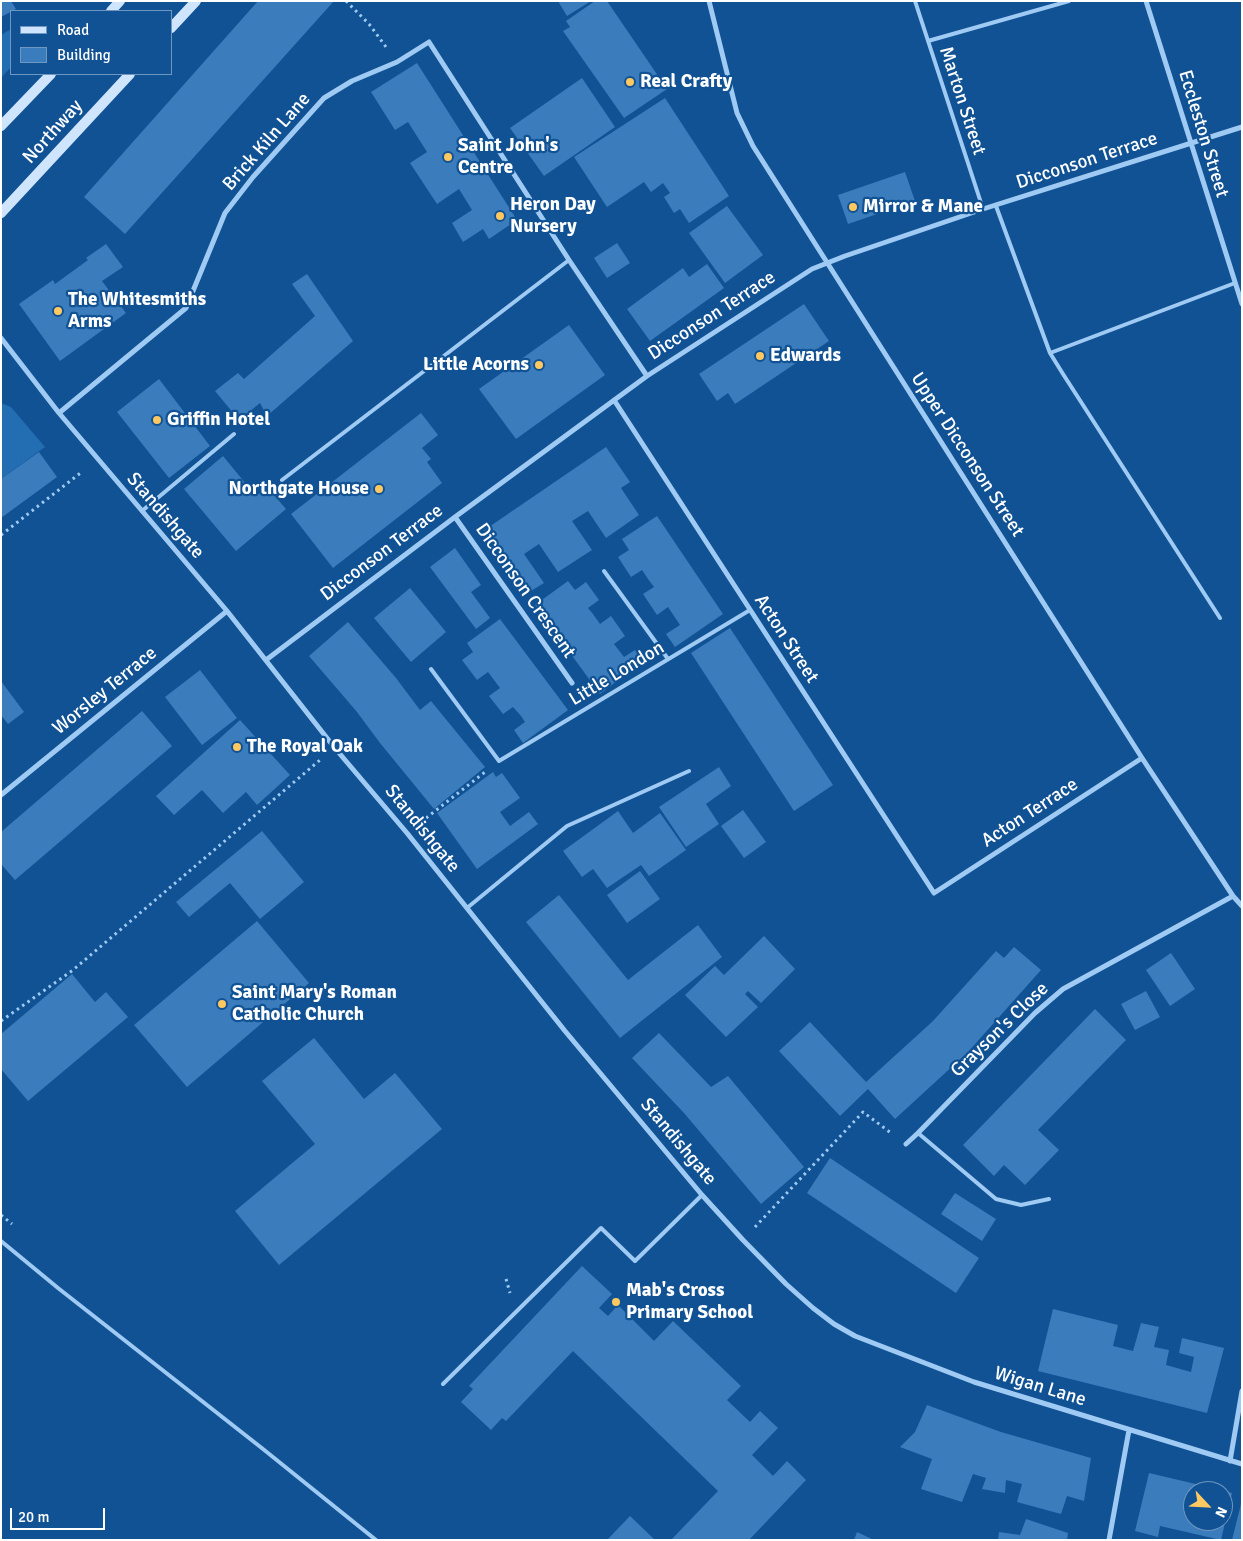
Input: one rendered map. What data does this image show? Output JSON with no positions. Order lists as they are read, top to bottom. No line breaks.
{"streets":{"main road":["Northway"],"street":["Eccleston Street","Brick Kiln Lane","Dicconson Terrace","Upper Dicconson Street","Standishgate","Dicconson Crescent","Acton Street","Worsley Terrace","Acton Terrace","Grayson's Close","Wigan Lane"],"lane":["Marton Street","Little London"]},"crossings":[["Marton Street","Dicconson Terrace"],["Eccleston Street","Dicconson Terrace"],["Brick Kiln Lane","Dicconson Terrace"],["Brick Kiln Lane","Standishgate"],["Dicconson Terrace","Upper Dicconson Street"],["Dicconson Terrace","Standishgate"],["Dicconson Terrace","Dicconson Crescent"],["Dicconson Terrace","Acton Street"],["Upper Dicconson Street","Acton Terrace"],["Upper Dicconson Street","Grayson's Close"],["Standishgate","Worsley Terrace"],["Standishgate","Wigan Lane"],["Acton Street","Little London"],["Acton Street","Acton Terrace"]],"places":["Real Crafty","Saint John's Centre","Mirror & Mane","Heron Day Nursery","The Whitesmiths Arms","Edwards","Little Acorns","Griffin Hotel","Northgate House","The Royal Oak","Saint Mary's Roman Catholic Church","Mab's Cross Primary School"],"legend":["Road","Building"],"scale_bar":"20 m","north":"bottom right"}
